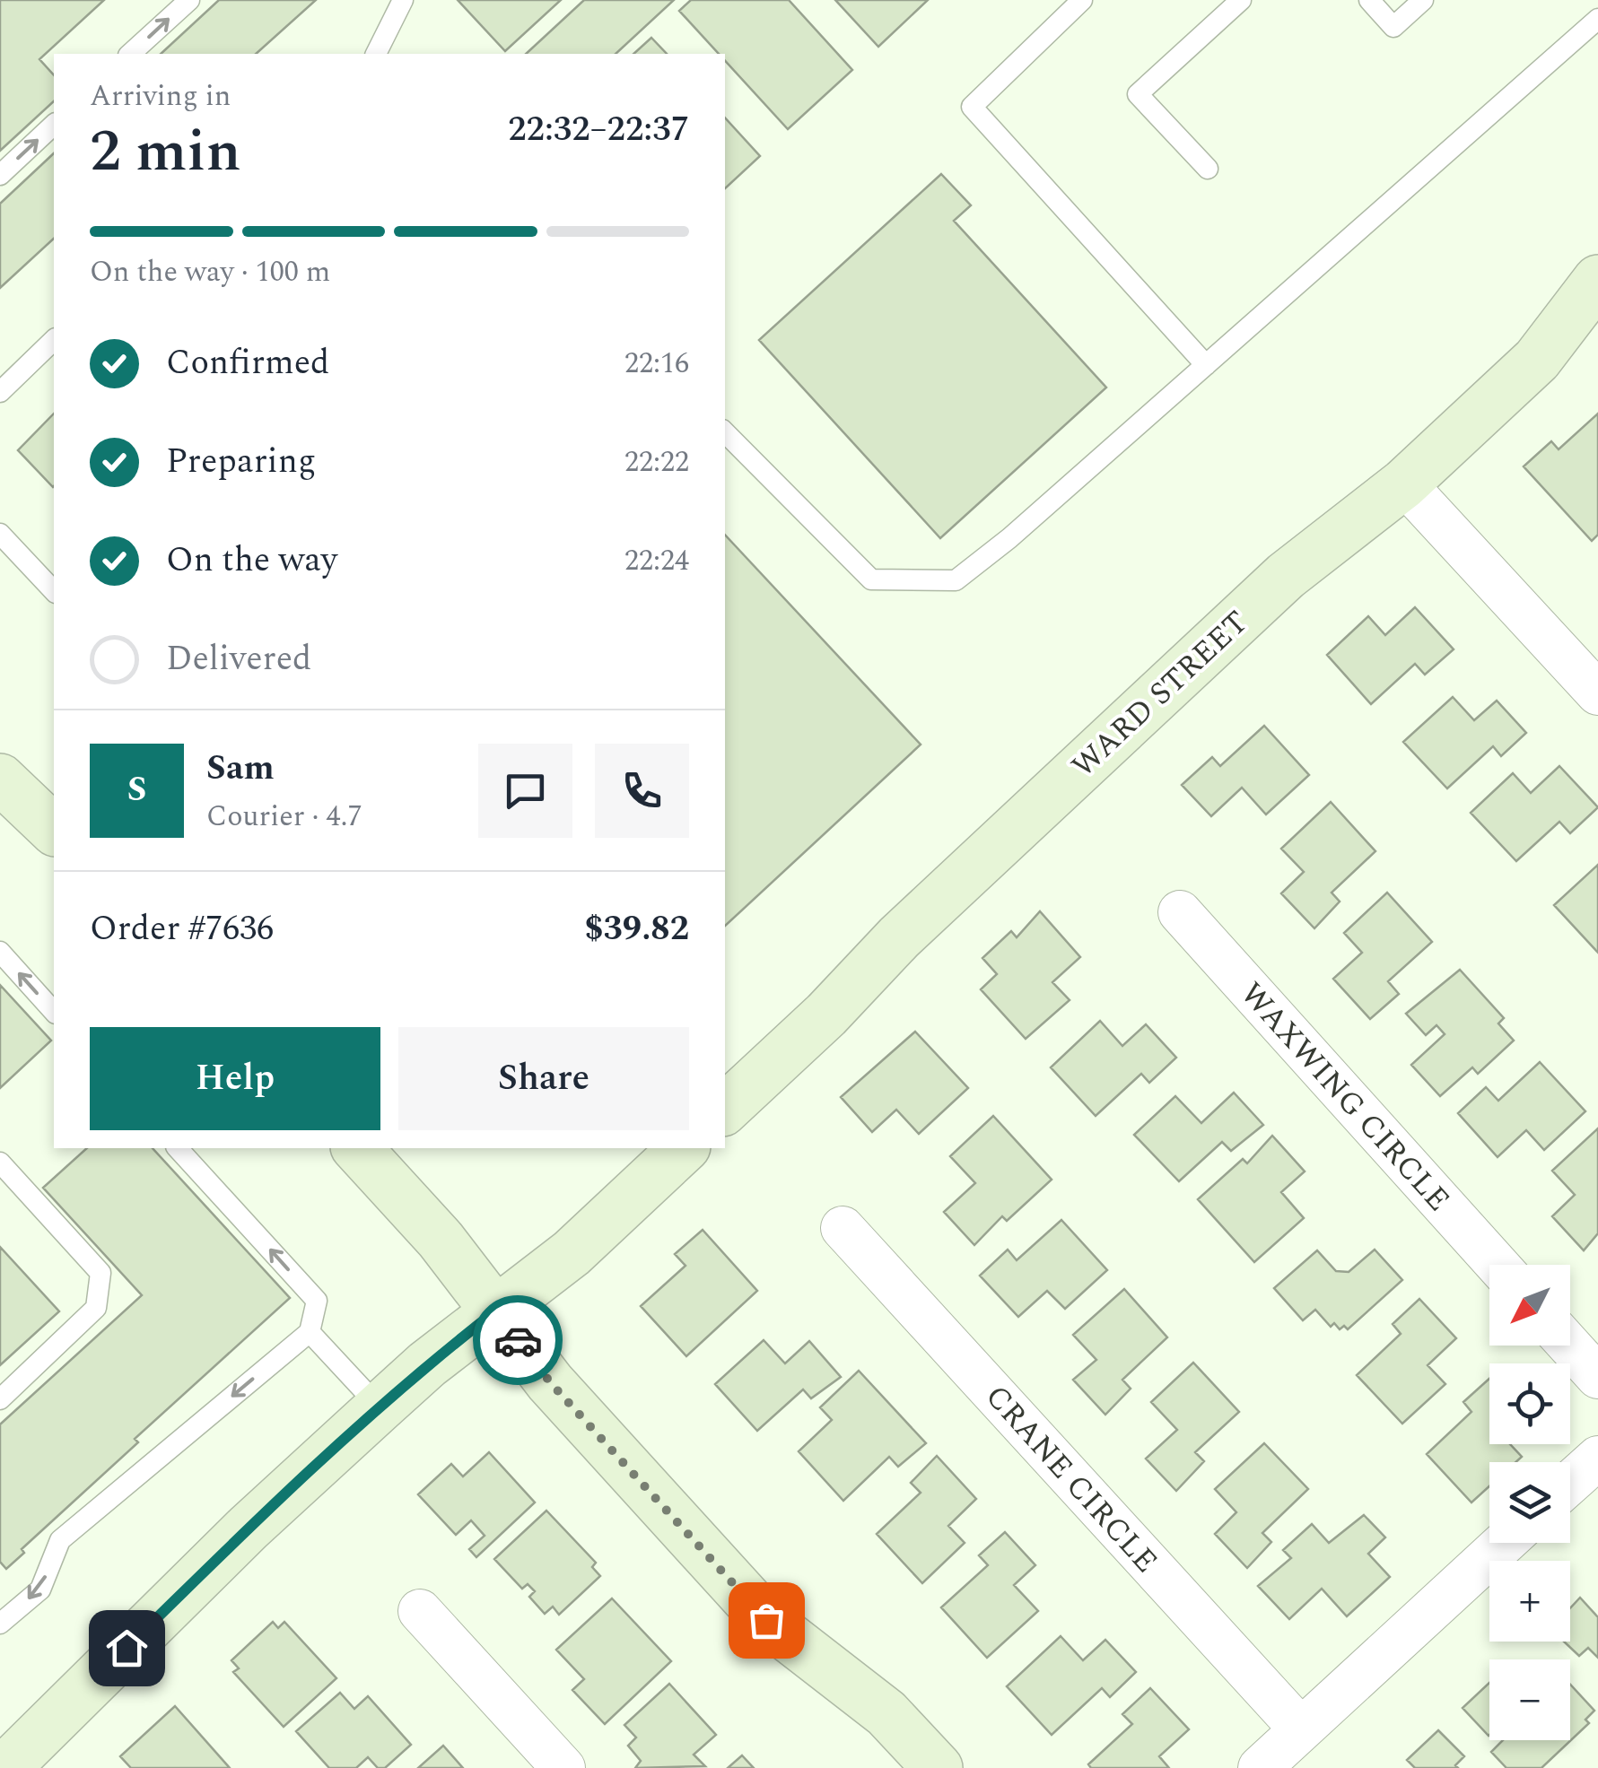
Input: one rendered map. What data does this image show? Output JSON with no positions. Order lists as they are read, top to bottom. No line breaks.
{"streets":{"street":["WARD STREET","WAXWING CIRCLE","CRANE CIRCLE"]},"north":"bottom left","page":{"heading":["2 min","Arriving in","22:32–22:37"],"panel":["Sam","Courier · 4.7","Order #7636","$39.82"],"bar":"On the way · 100 m","list":[["Confirmed","22:16"],["Preparing","22:22"],["On the way","22:24"],"Delivered"],"round":"S","buttons":["Help","Share"],"map_buttons":["+","−"]}}
